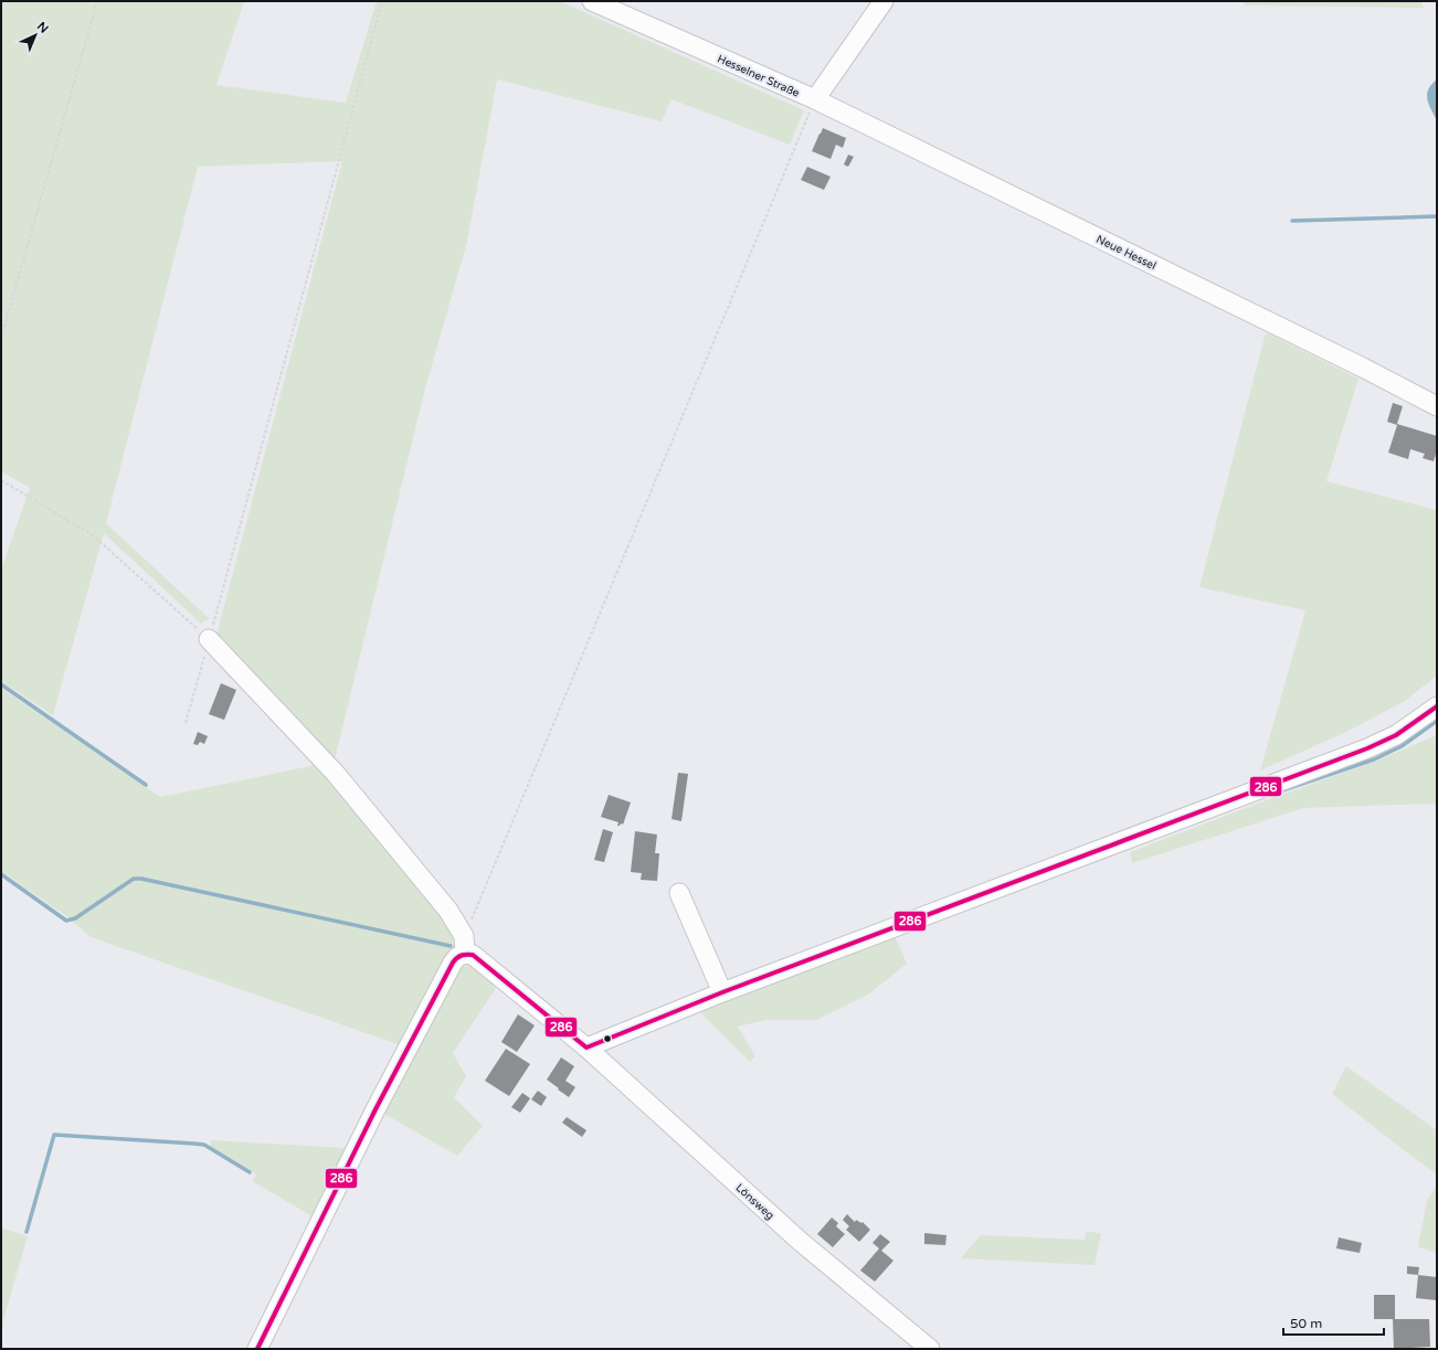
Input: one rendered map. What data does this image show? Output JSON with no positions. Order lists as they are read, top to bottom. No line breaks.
{"streets":{"street":["Hesselner Straße","Neue Hessel","Lönsweg"]},"crossings":[["Hesselner Straße","Neue Hessel"]],"lines":["transit line 286"],"scale_bar":"50 m","north":"top right"}
